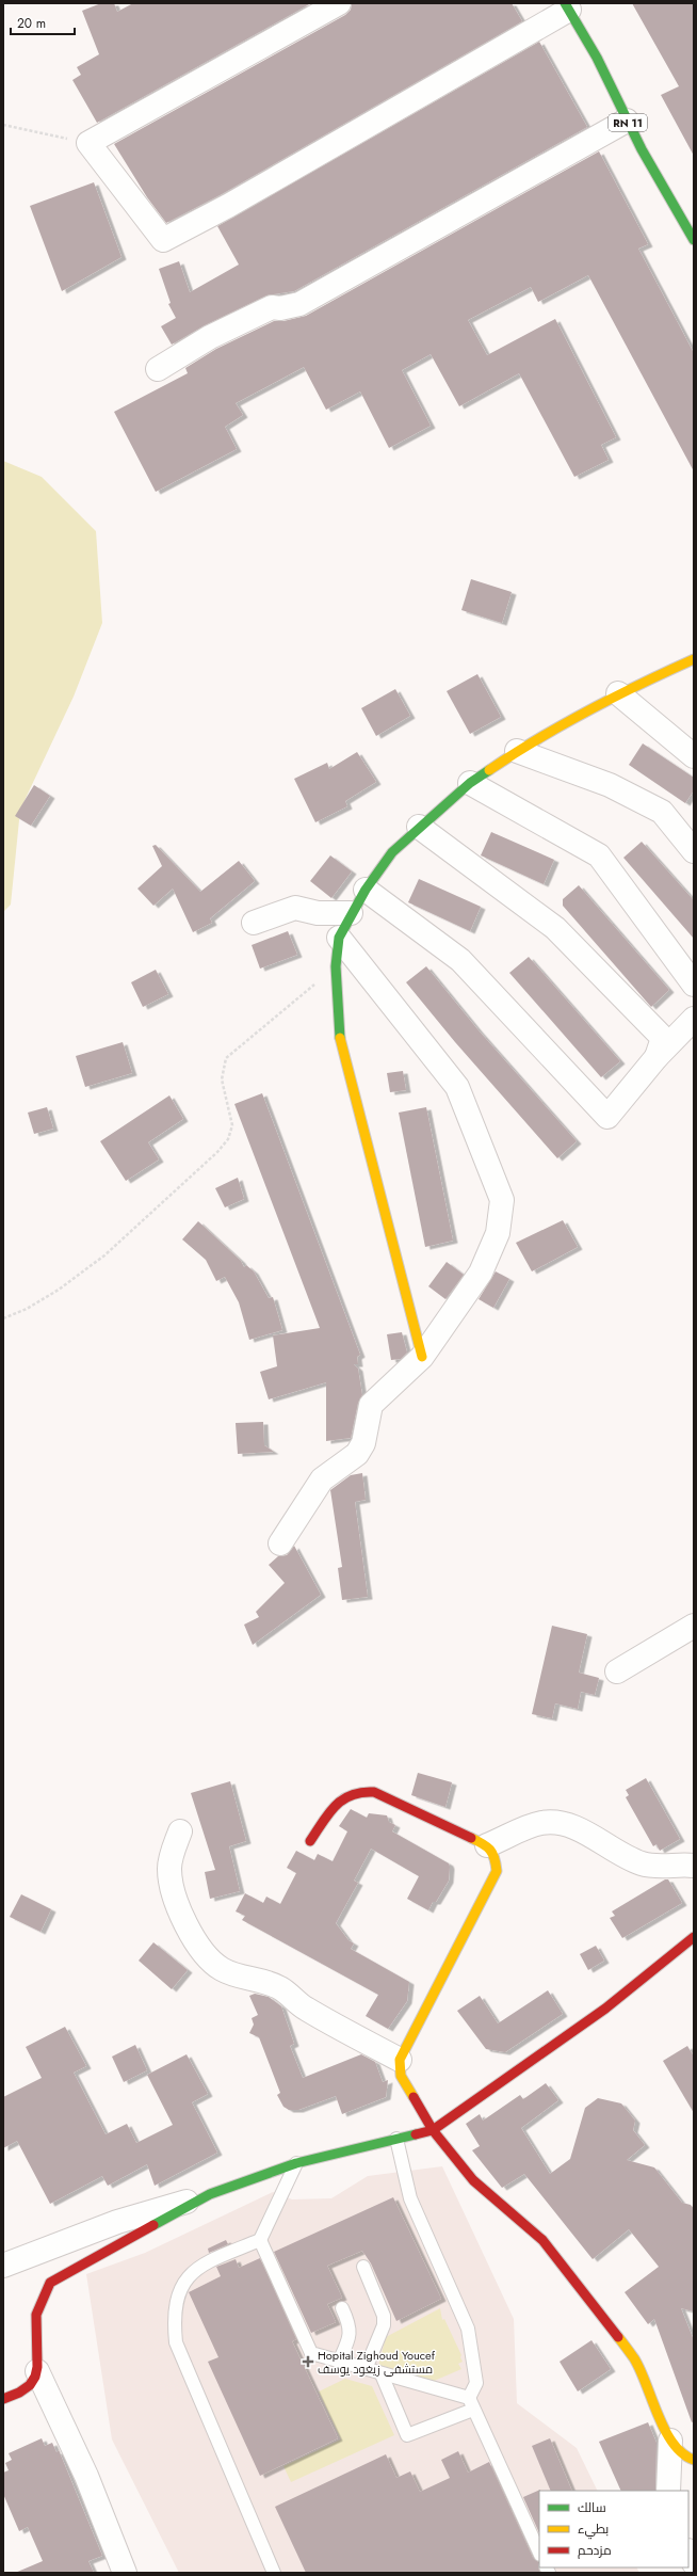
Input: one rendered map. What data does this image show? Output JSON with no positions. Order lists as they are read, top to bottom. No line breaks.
{"streets":{"street":["RN 11"]},"places":{"health":["Hopital Zighoud Youcef مستشفى زيغود يوسف"]},"legend":["سالك","بطيء","مزدحم"],"scale_bar":"20 m"}
